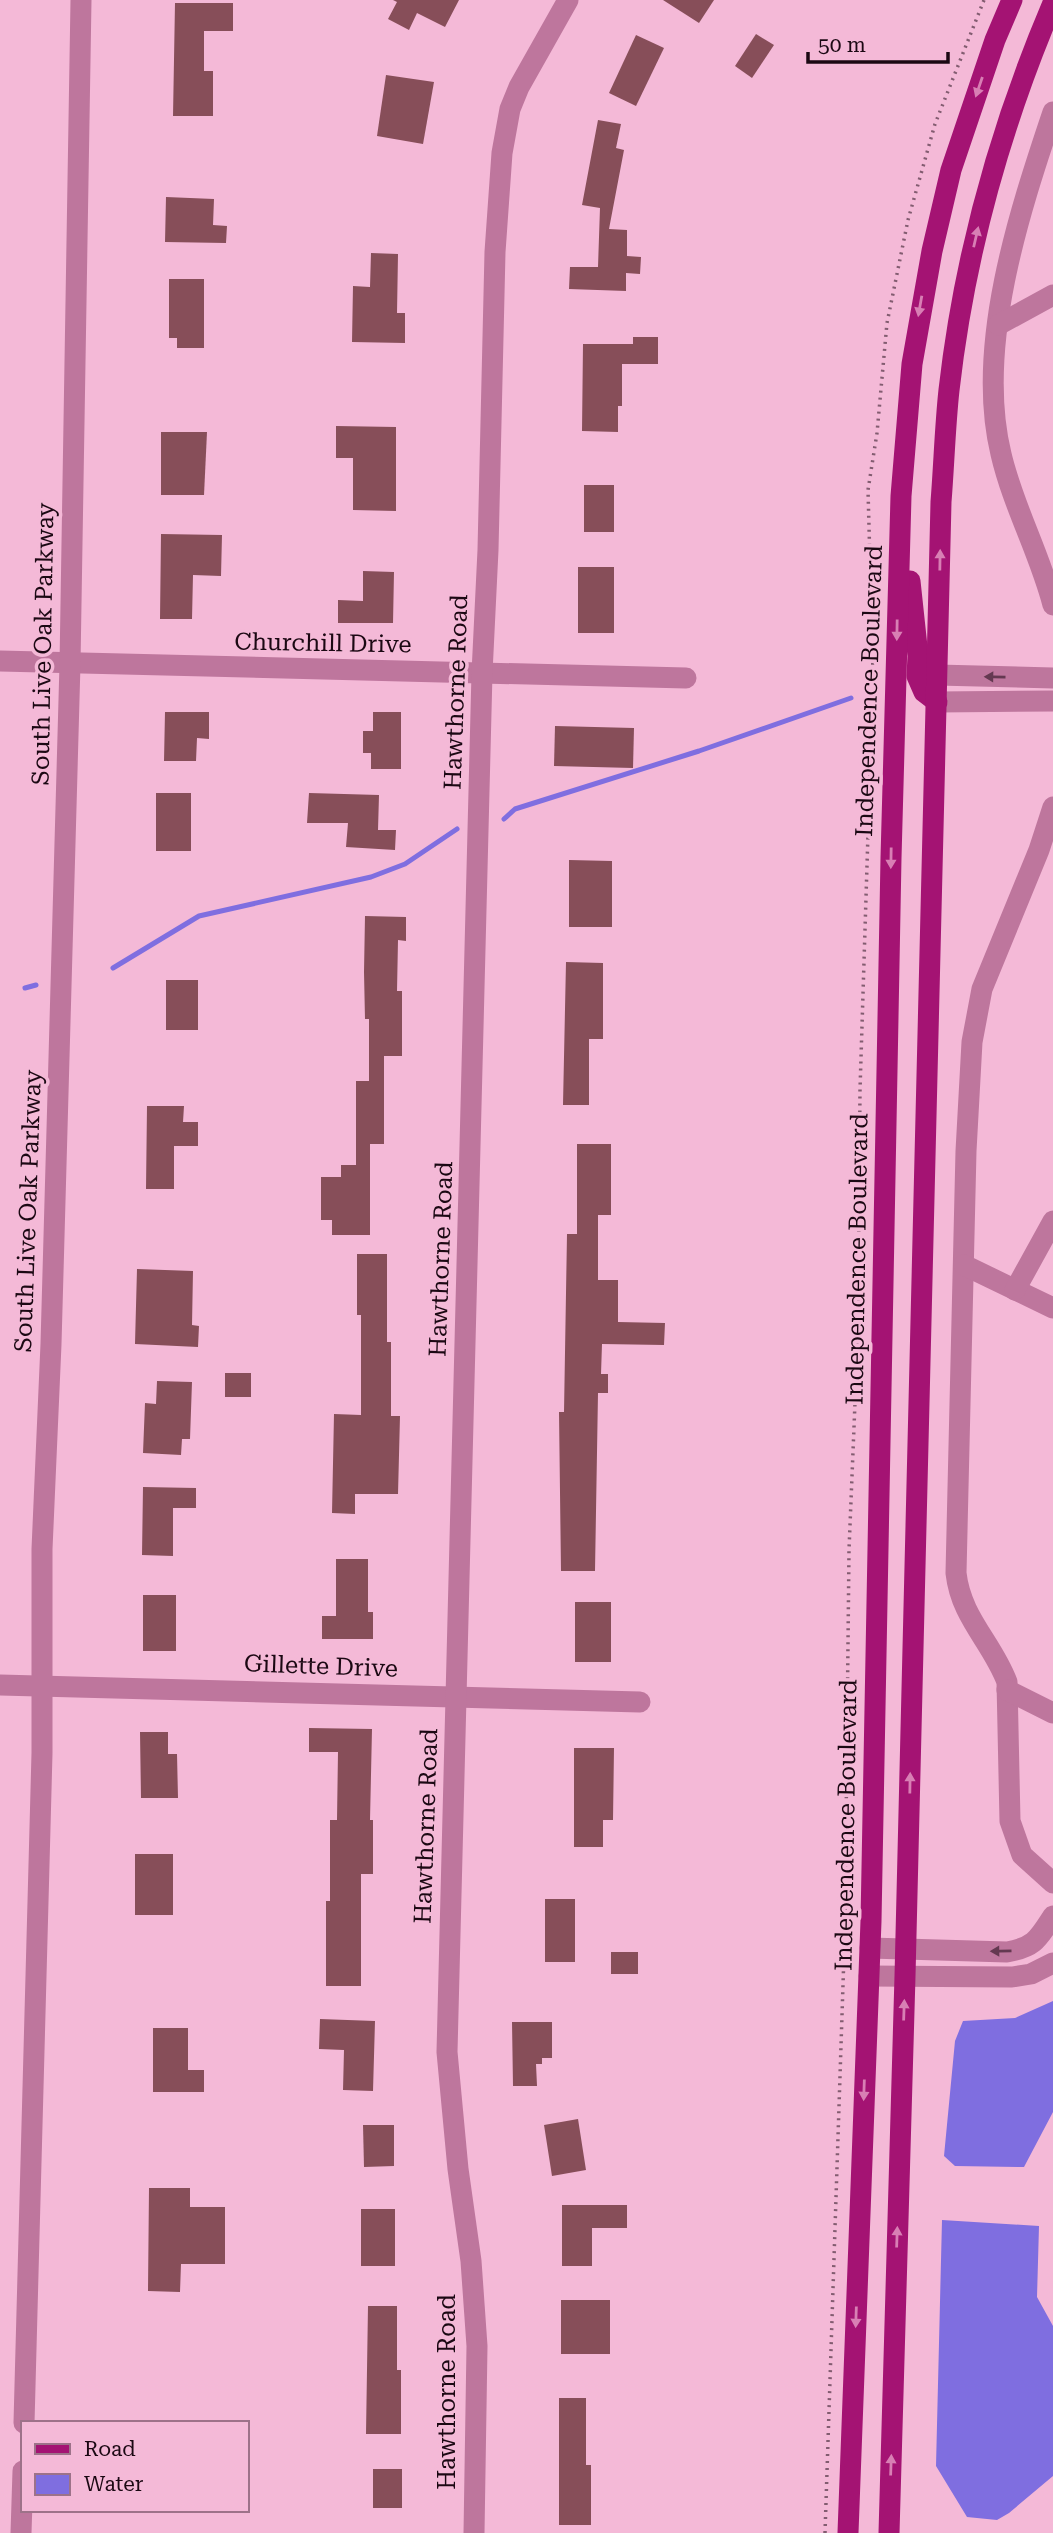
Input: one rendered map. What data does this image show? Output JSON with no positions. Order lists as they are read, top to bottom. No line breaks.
{"streets":{"main road":["Independence Boulevard"],"street":["Churchill Drive","South Live Oak Parkway","Hawthorne Road","Gillette Drive"]},"crossings":[["Churchill Drive","South Live Oak Parkway"],["Churchill Drive","Hawthorne Road"],["South Live Oak Parkway","Gillette Drive"],["Hawthorne Road","Gillette Drive"]],"legend":["Road","Water"],"scale_bar":"50 m"}
